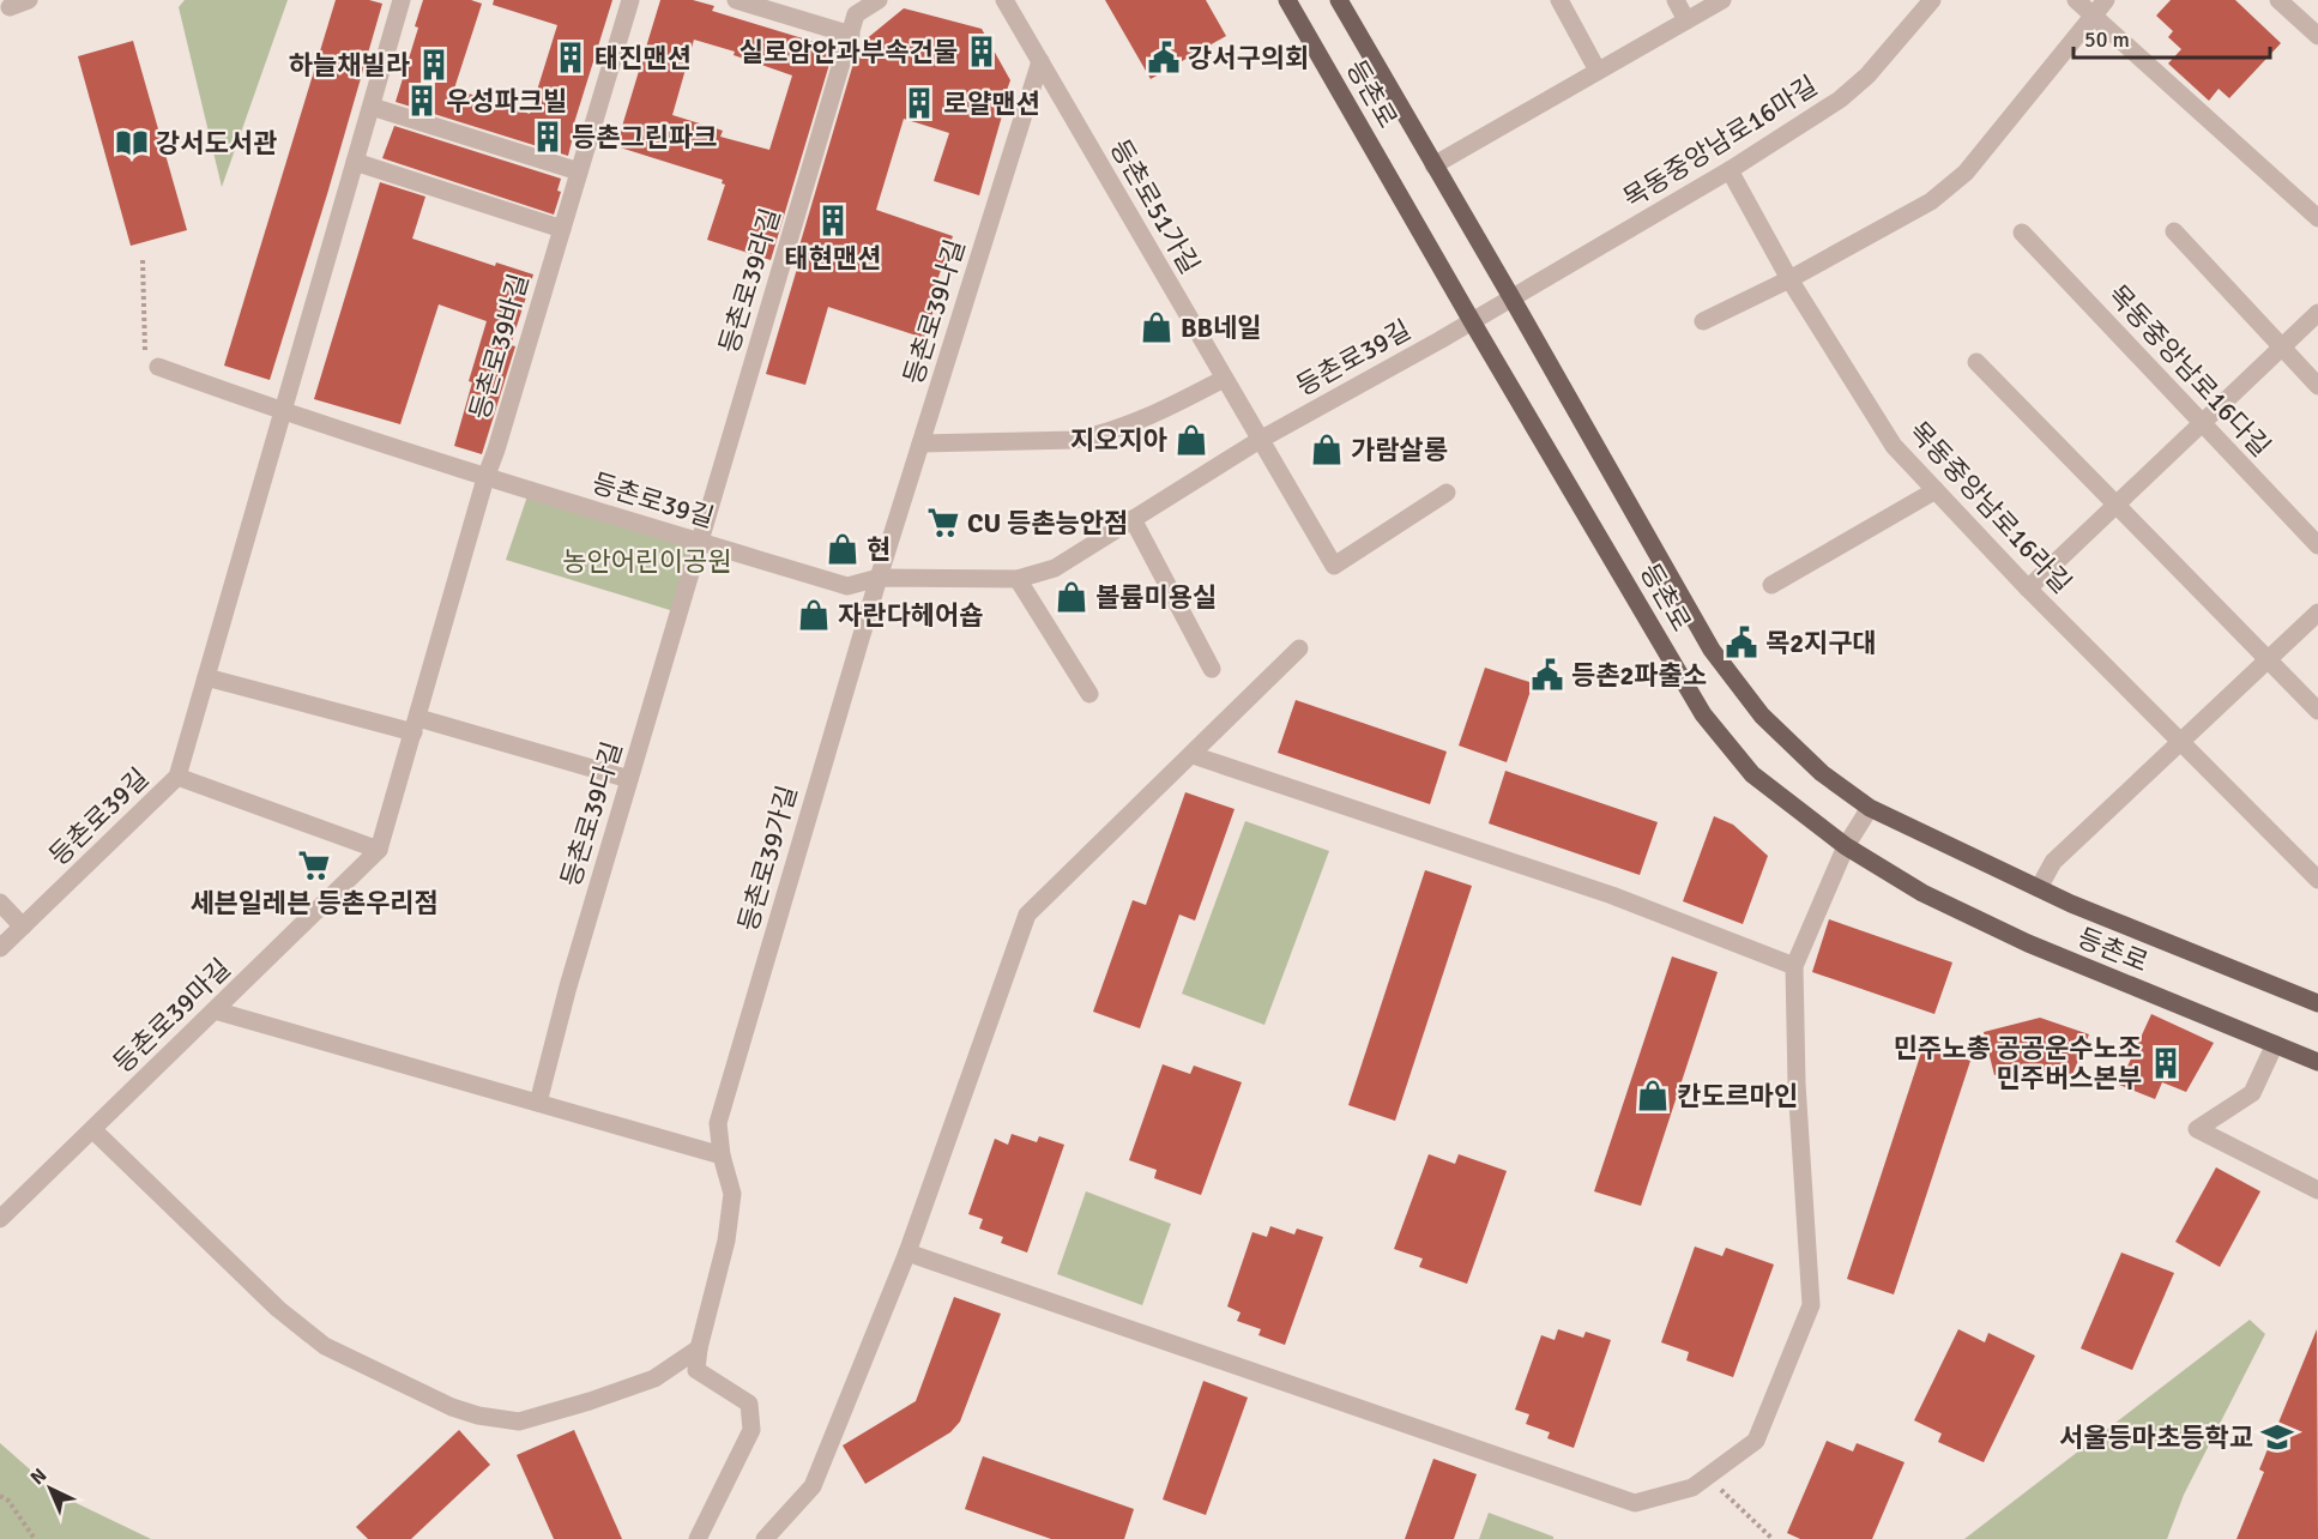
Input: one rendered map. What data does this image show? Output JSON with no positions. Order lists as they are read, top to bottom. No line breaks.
{"streets":{"main road":["등촌로"],"street":["목동중앙남로16마길","등촌로51가길","등촌로39라길","등촌로39나길","등촌로39바길","등촌로39길","목동중앙남로16다길","목동중앙남로16라길","등촌로39다길","등촌로39가길","등촌로39마길"]},"crossings":[["등촌로","목동중앙남로16마길"],["등촌로","등촌로39길"],["목동중앙남로16마길","등촌로39길"],["목동중앙남로16마길","목동중앙남로16라길"],["등촌로51가길","등촌로39나길"],["등촌로51가길","등촌로39길"],["등촌로39라길","등촌로39길"],["등촌로39라길","등촌로39다길"],["등촌로39나길","등촌로39길"],["등촌로39나길","등촌로39가길"],["등촌로39바길","등촌로39길"],["등촌로39바길","등촌로39마길"],["등촌로39길","등촌로39다길"],["등촌로39길","등촌로39가길"],["등촌로39길","등촌로39마길"]],"parks":["농안어린이공원"],"places":{"building":["실로암안과부속건물","태진맨션","하늘채빌라","우성파크빌","로얄맨션","등촌그린파크","태현맨션","민주노총 공공운수노조 민주버스본부"],"public building":["강서구의회","목2지구대","등촌2파출소"],"library":["강서도서관"],"shop":["BB네일","지오지아","가람살롱","현","볼륨미용실","자란다헤어숍","칸도르마인"],"supermarket":["CU 등촌능안점","세븐일레븐 등촌우리점"],"school or university":["서울등마초등학교"]},"scale_bar":"50 m","north":"top left"}
